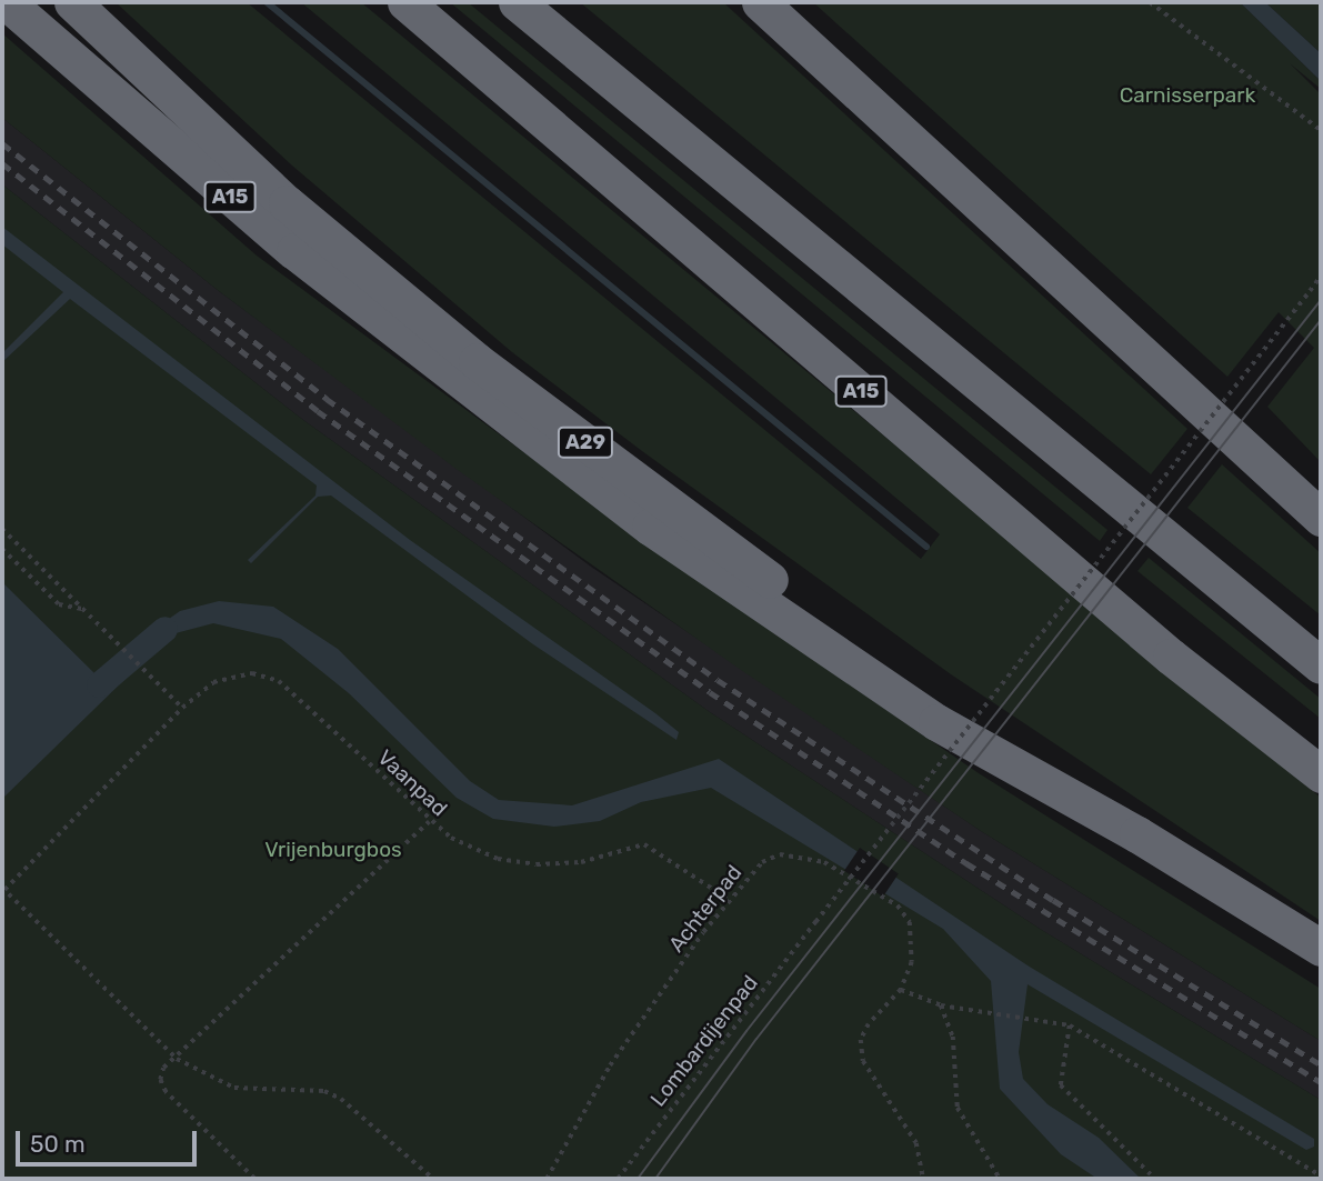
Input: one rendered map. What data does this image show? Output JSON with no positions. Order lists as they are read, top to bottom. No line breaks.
{"streets":{"highway":["A15","A29"],"path":["Vaanpad","Achterpad","Lombardijenpad"]},"crossings":[["A15","A29"],["Vaanpad","Achterpad"]],"parks":["Carnisserpark","Vrijenburgbos"],"scale_bar":"50 m"}
